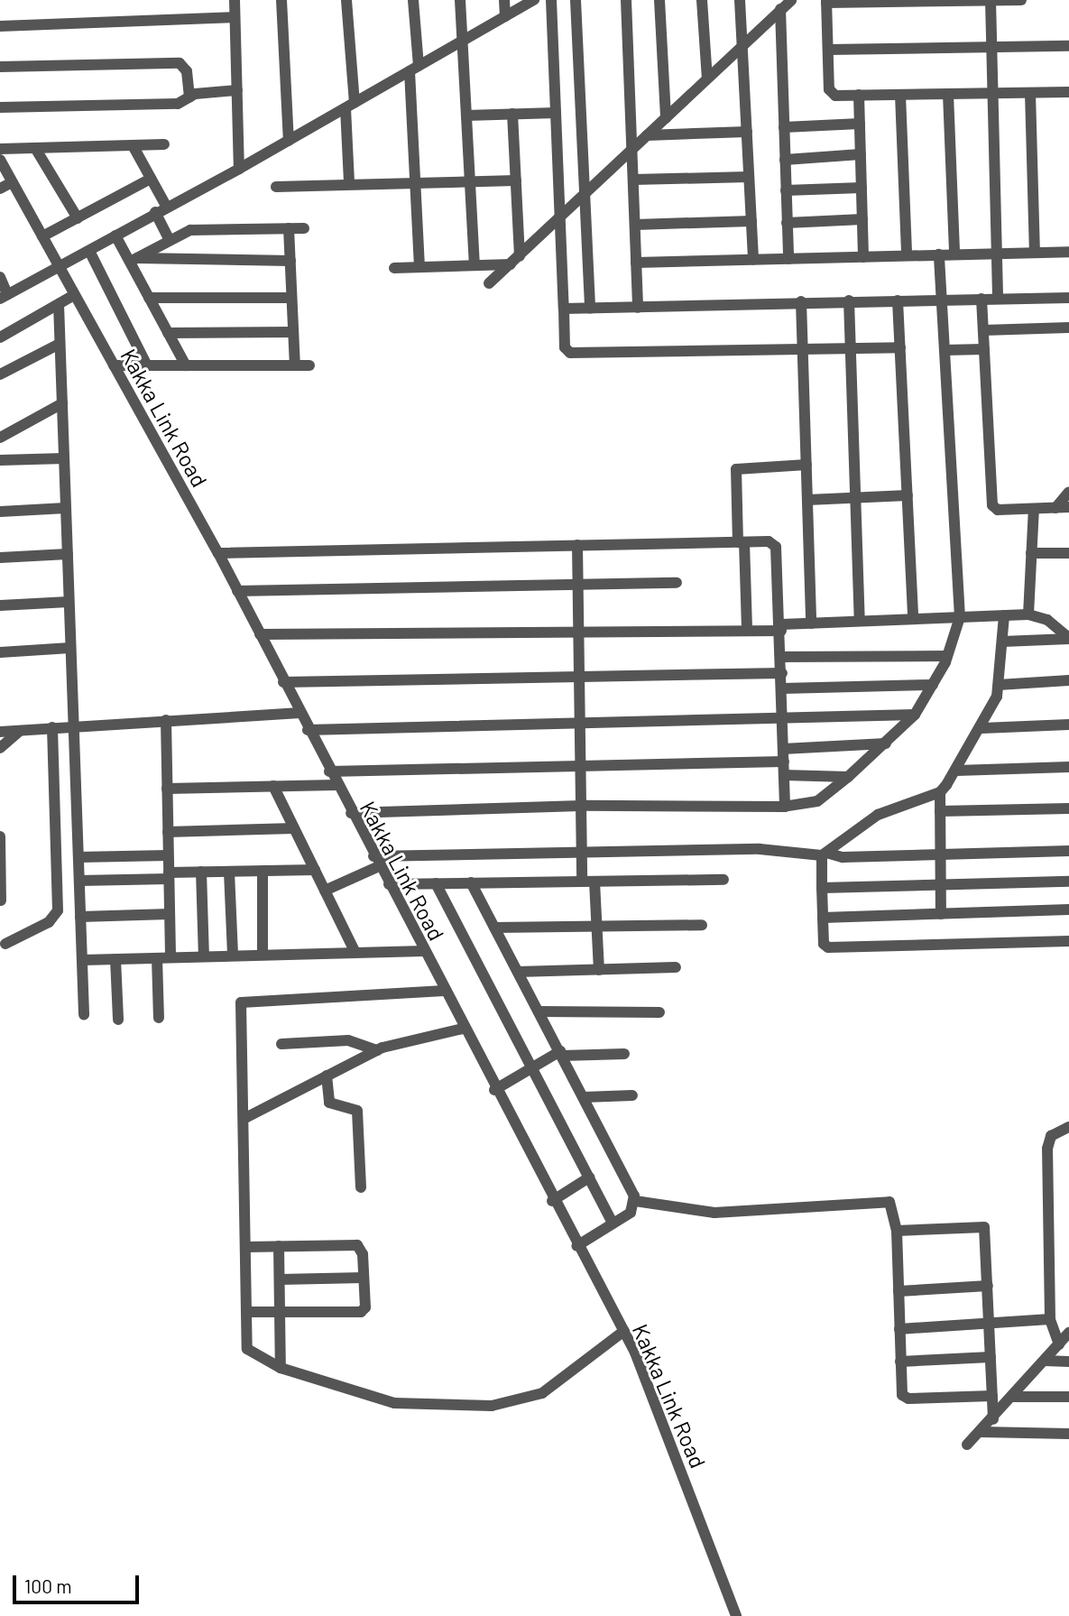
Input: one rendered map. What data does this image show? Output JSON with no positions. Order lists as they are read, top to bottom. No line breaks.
{"streets":{"street":["Kakka Link Road"]},"scale_bar":"100 m"}
